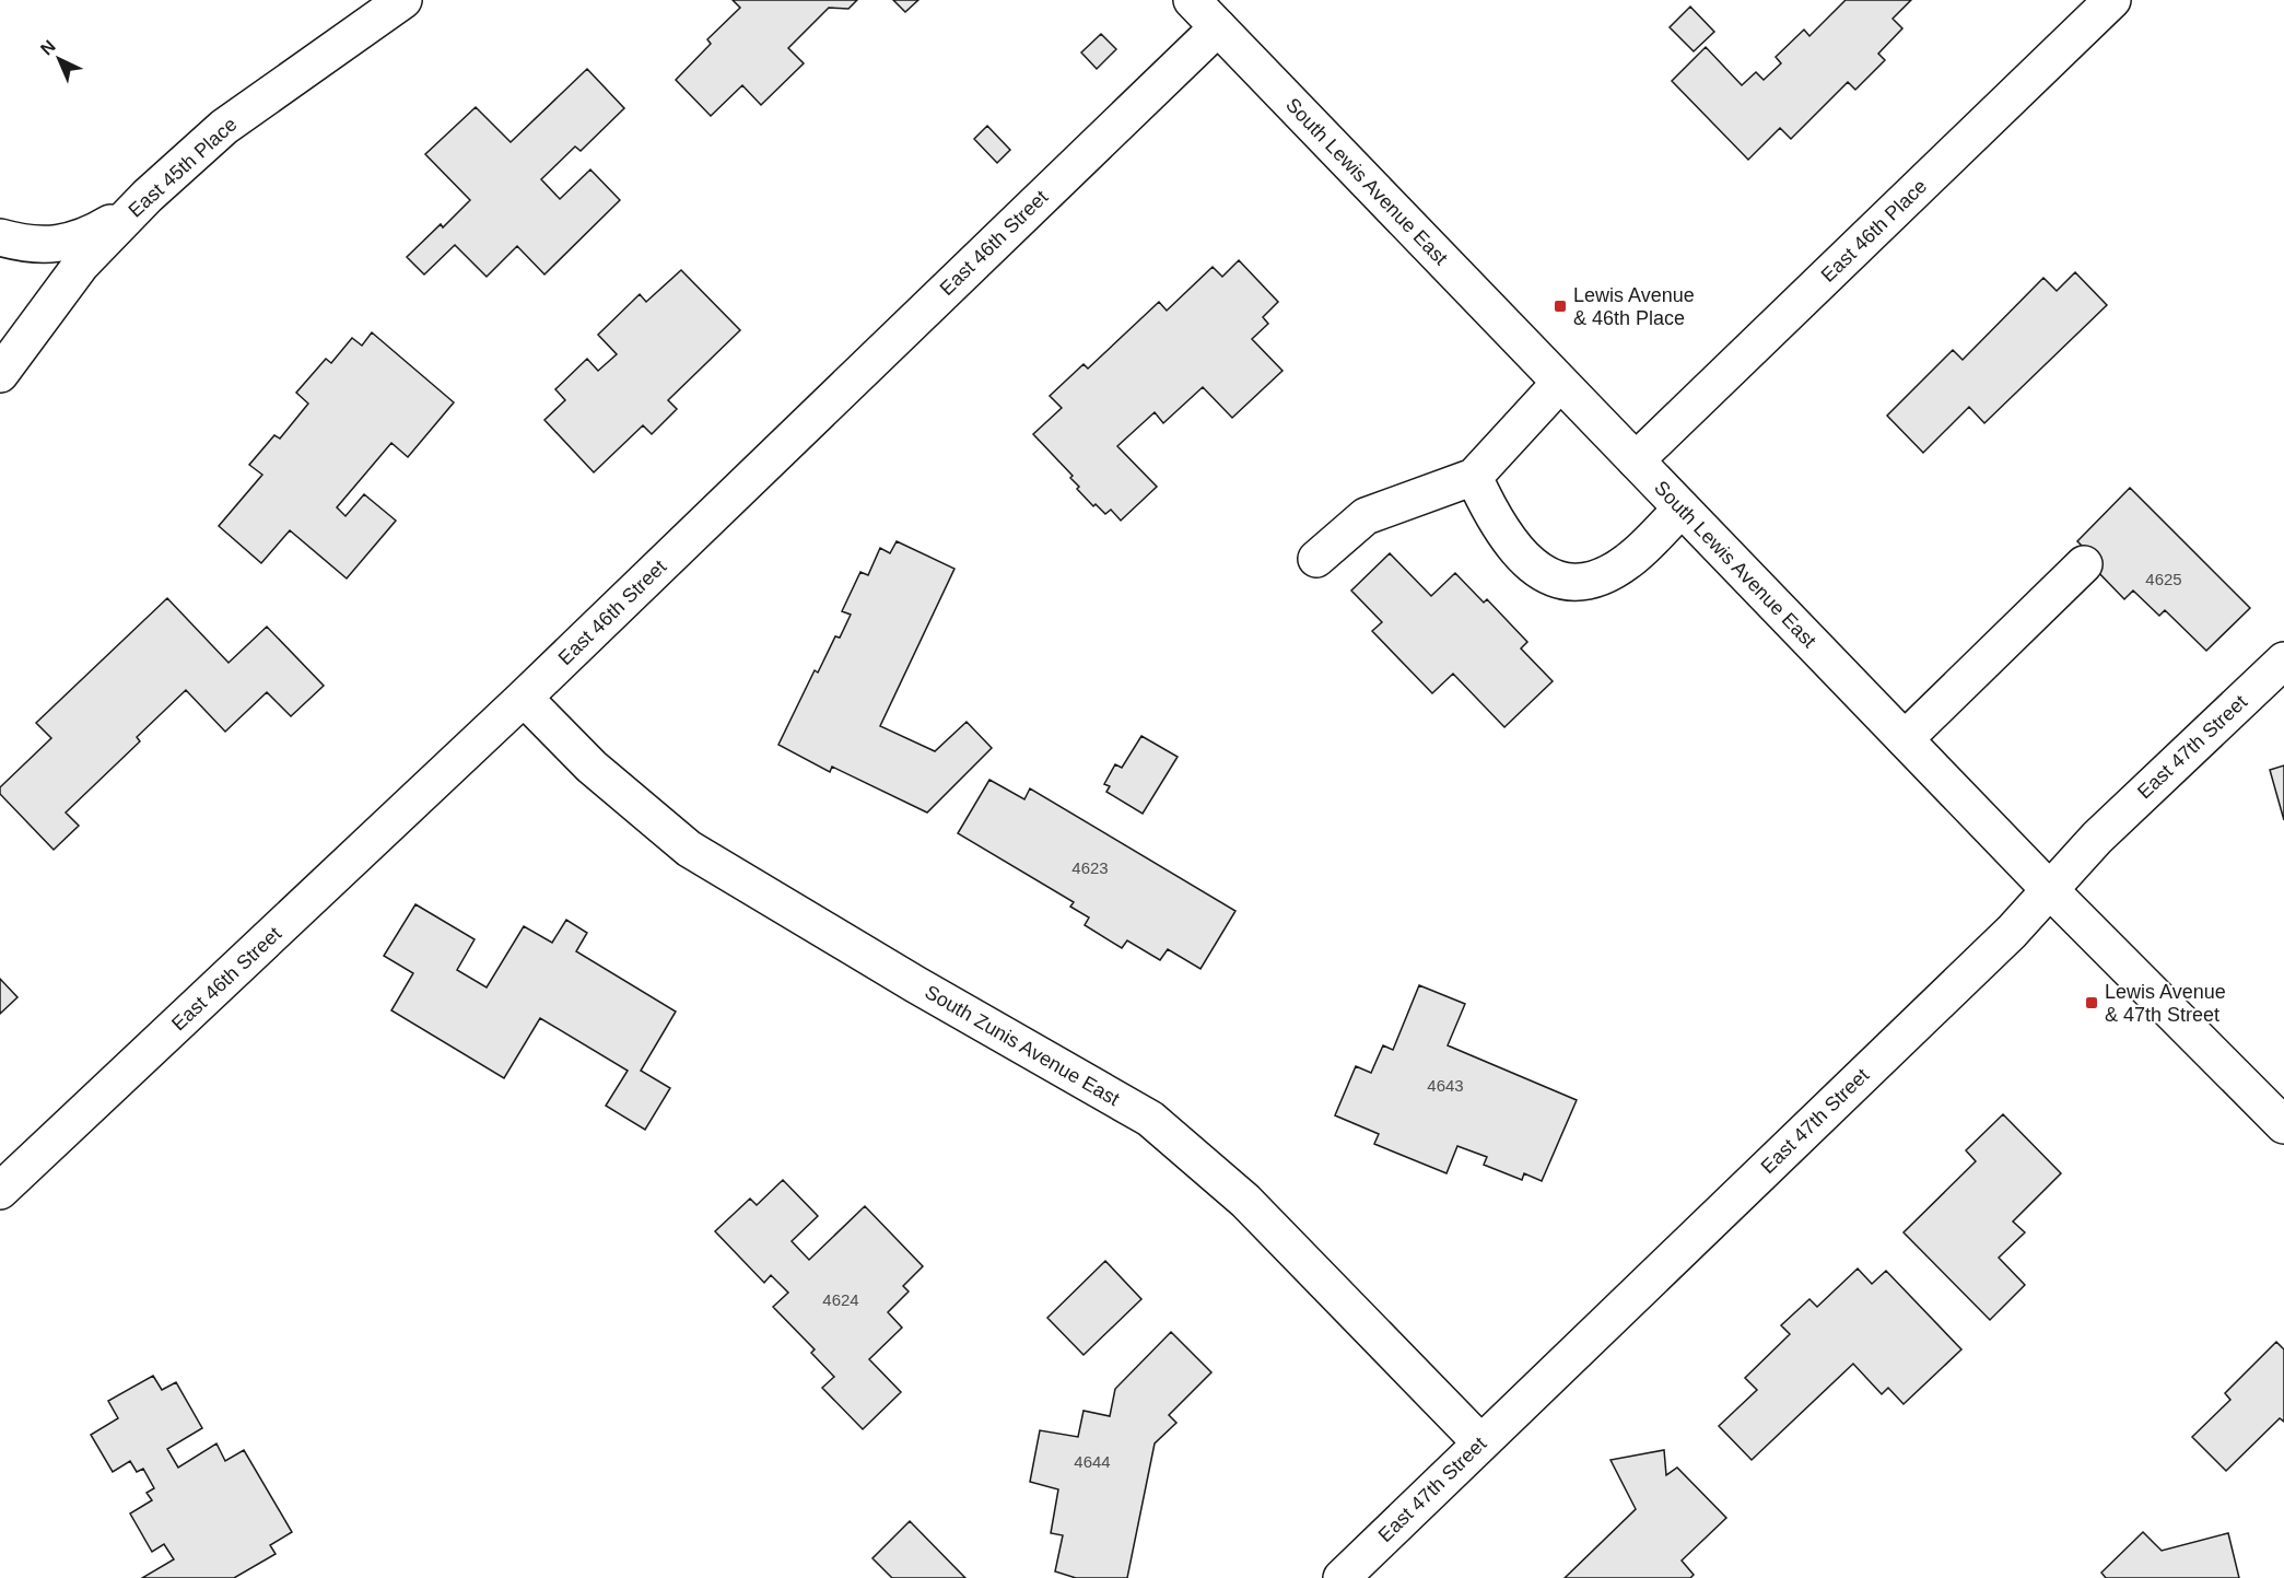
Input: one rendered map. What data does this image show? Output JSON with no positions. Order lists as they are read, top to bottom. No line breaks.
{"streets":{"street":["East 45th Place","South Lewis Avenue East","East 46th Place","East 46th Street","East 47th Street","South Zunis Avenue East"]},"crossings":[["South Lewis Avenue East","East 46th Place"],["South Lewis Avenue East","East 46th Street"],["South Lewis Avenue East","East 47th Street"],["East 46th Street","South Zunis Avenue East"],["East 47th Street","South Zunis Avenue East"]],"places":{"transit":["Lewis Avenue & 46th Place","Lewis Avenue & 47th Street"]},"house_numbers":["4625","4623","4643","4624","4644"],"north":"top left"}
